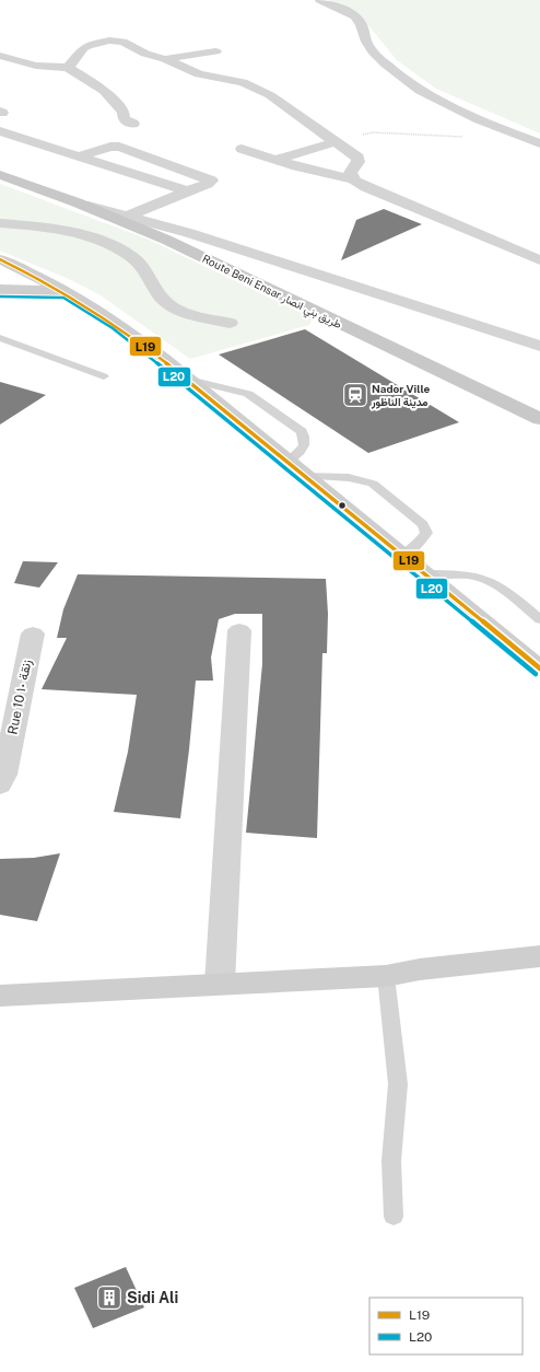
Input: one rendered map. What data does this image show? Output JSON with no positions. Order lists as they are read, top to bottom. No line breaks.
{"streets":{"main road":["Route Beni Ensar طريق بني انصار"],"street":["Rue 10 زنقة ١٠"]},"places":{"station":["Nador Ville مدينة الناظور"],"building":["Sidi Ali"]},"lines":["transit line L19","transit line L20"],"legend":["L19","L20"]}
